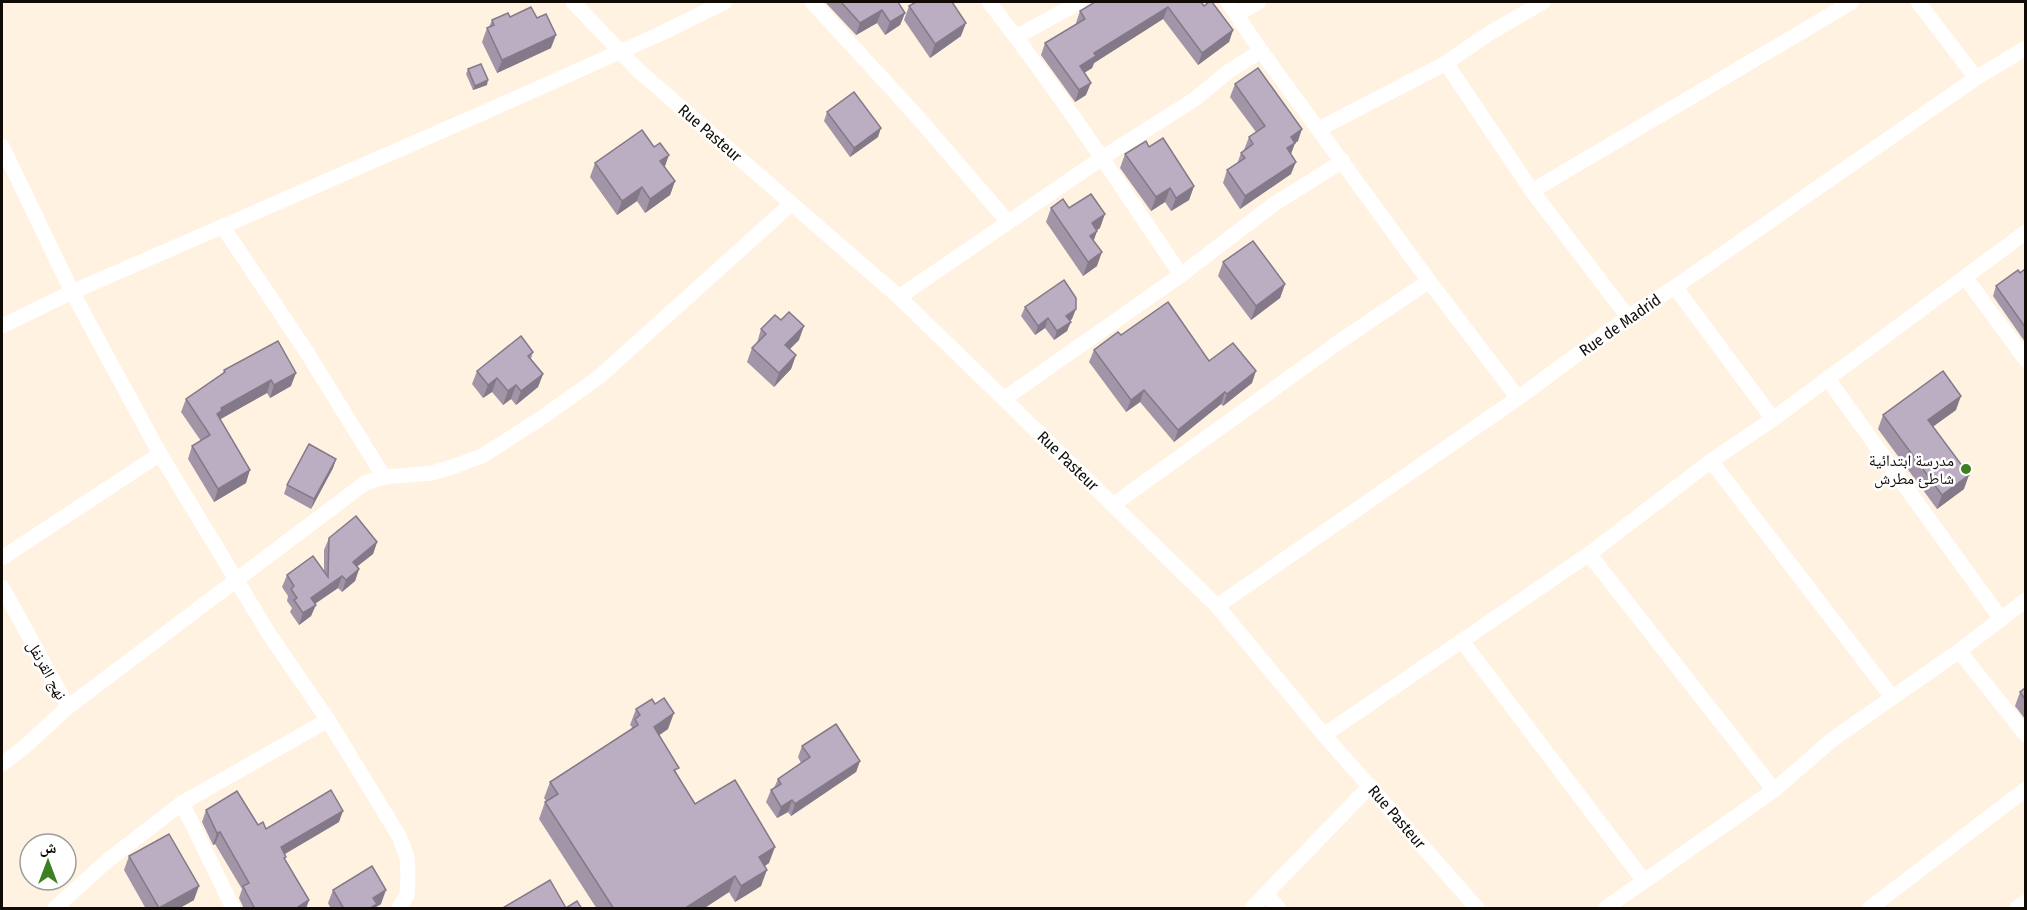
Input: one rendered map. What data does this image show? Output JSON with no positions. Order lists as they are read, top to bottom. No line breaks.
{"streets":{"street":["Rue Pasteur","Rue de Madrid","نهج القرنفل"]},"crossings":[["Rue Pasteur","Rue de Madrid"]],"places":["مدرسة ابتدائية شاطئ مطرش"],"north":"top"}
